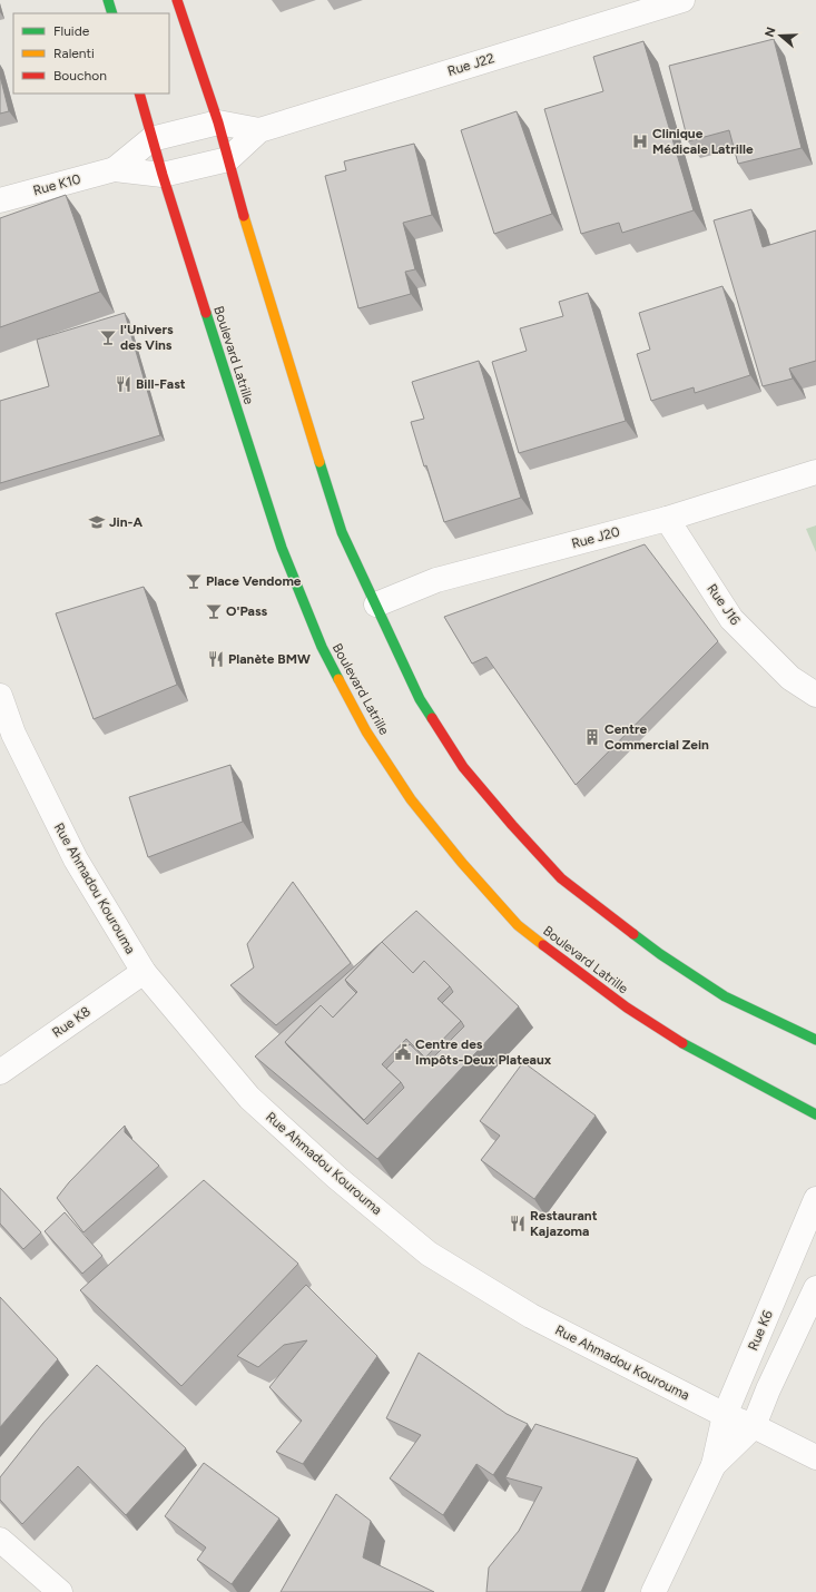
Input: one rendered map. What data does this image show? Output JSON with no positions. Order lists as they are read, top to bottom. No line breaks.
{"streets":{"main road":["Boulevard Latrille"],"street":["Rue J22","Rue K10","Rue J20","Rue J16","Rue Ahmadou Kourouma","Rue K8","Rue K6"]},"crossings":[["Rue J22","Rue K10"],["Rue J22","Boulevard Latrille"],["Rue J20","Rue J16"],["Rue Ahmadou Kourouma","Rue K8"],["Rue Ahmadou Kourouma","Rue K6"]],"places":{"hospital":["Clinique Médicale Latrille"],"bar":["l'Univers des Vins","Place Vendome","O'Pass"],"restaurant":["Bill-Fast","Planète BMW","Restaurant Kajazoma"],"school or university":["Jin-A"],"building":["Centre Commercial Zein"],"public building":["Centre des Impôts-Deux Plateaux"]},"legend":["Fluide","Ralenti","Bouchon"],"north":"left"}
